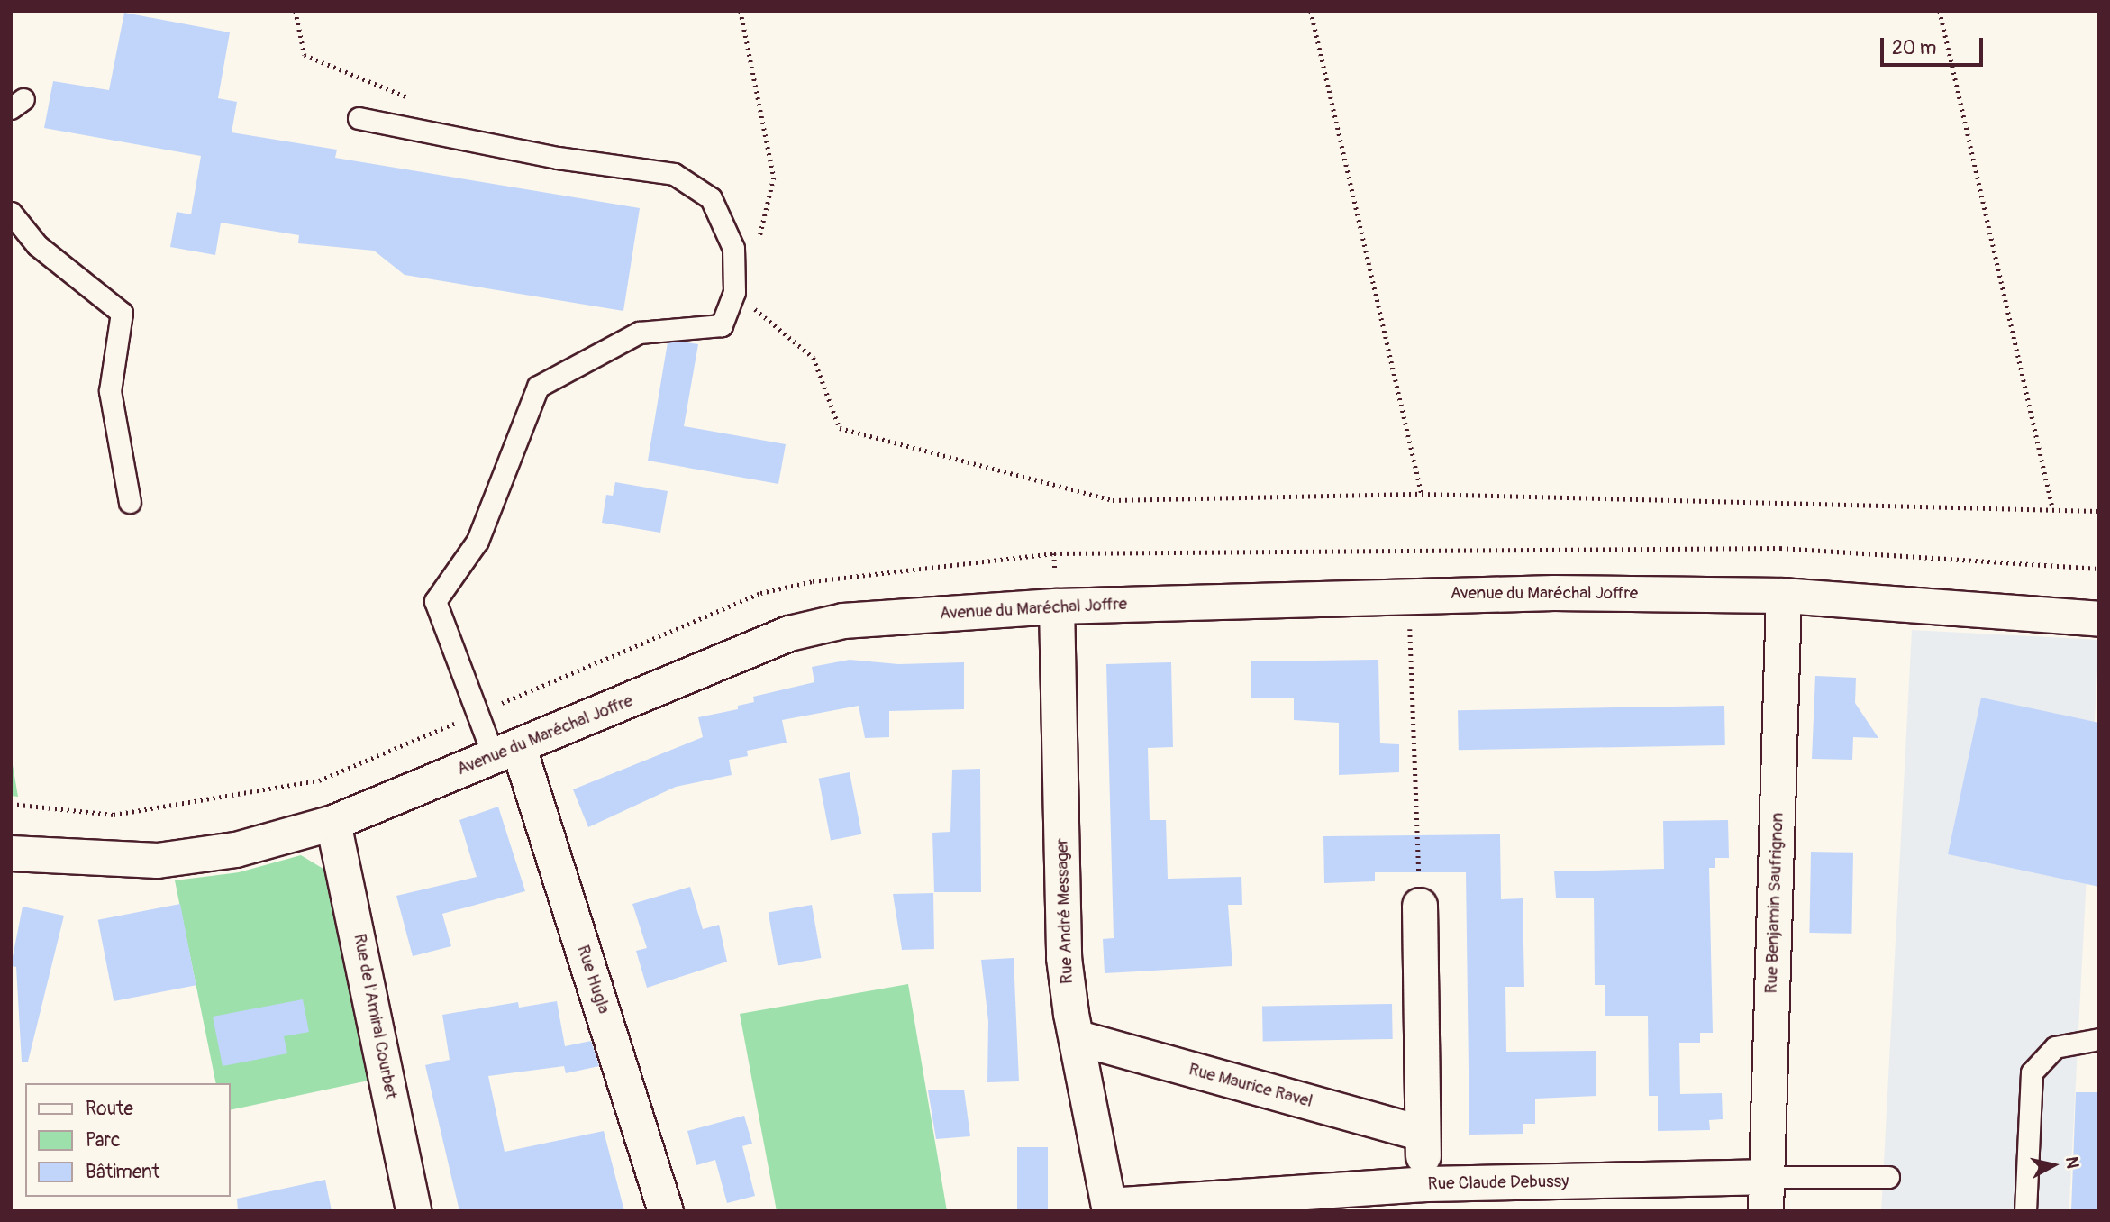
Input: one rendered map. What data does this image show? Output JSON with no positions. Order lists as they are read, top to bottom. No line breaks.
{"streets":{"street":["Avenue du Maréchal Joffre","Rue Benjamin Saufrignon","Rue André Messager","Rue Hugla","Rue de l'Amiral Courbet","Rue Maurice Ravel","Rue Claude Debussy"]},"crossings":[["Avenue du Maréchal Joffre","Rue Benjamin Saufrignon"],["Avenue du Maréchal Joffre","Rue André Messager"],["Avenue du Maréchal Joffre","Rue Hugla"],["Avenue du Maréchal Joffre","Rue de l'Amiral Courbet"],["Rue Benjamin Saufrignon","Rue Claude Debussy"],["Rue André Messager","Rue Maurice Ravel"],["Rue André Messager","Rue Claude Debussy"]],"legend":["Route","Parc","Bâtiment"],"scale_bar":"20 m","north":"right"}
